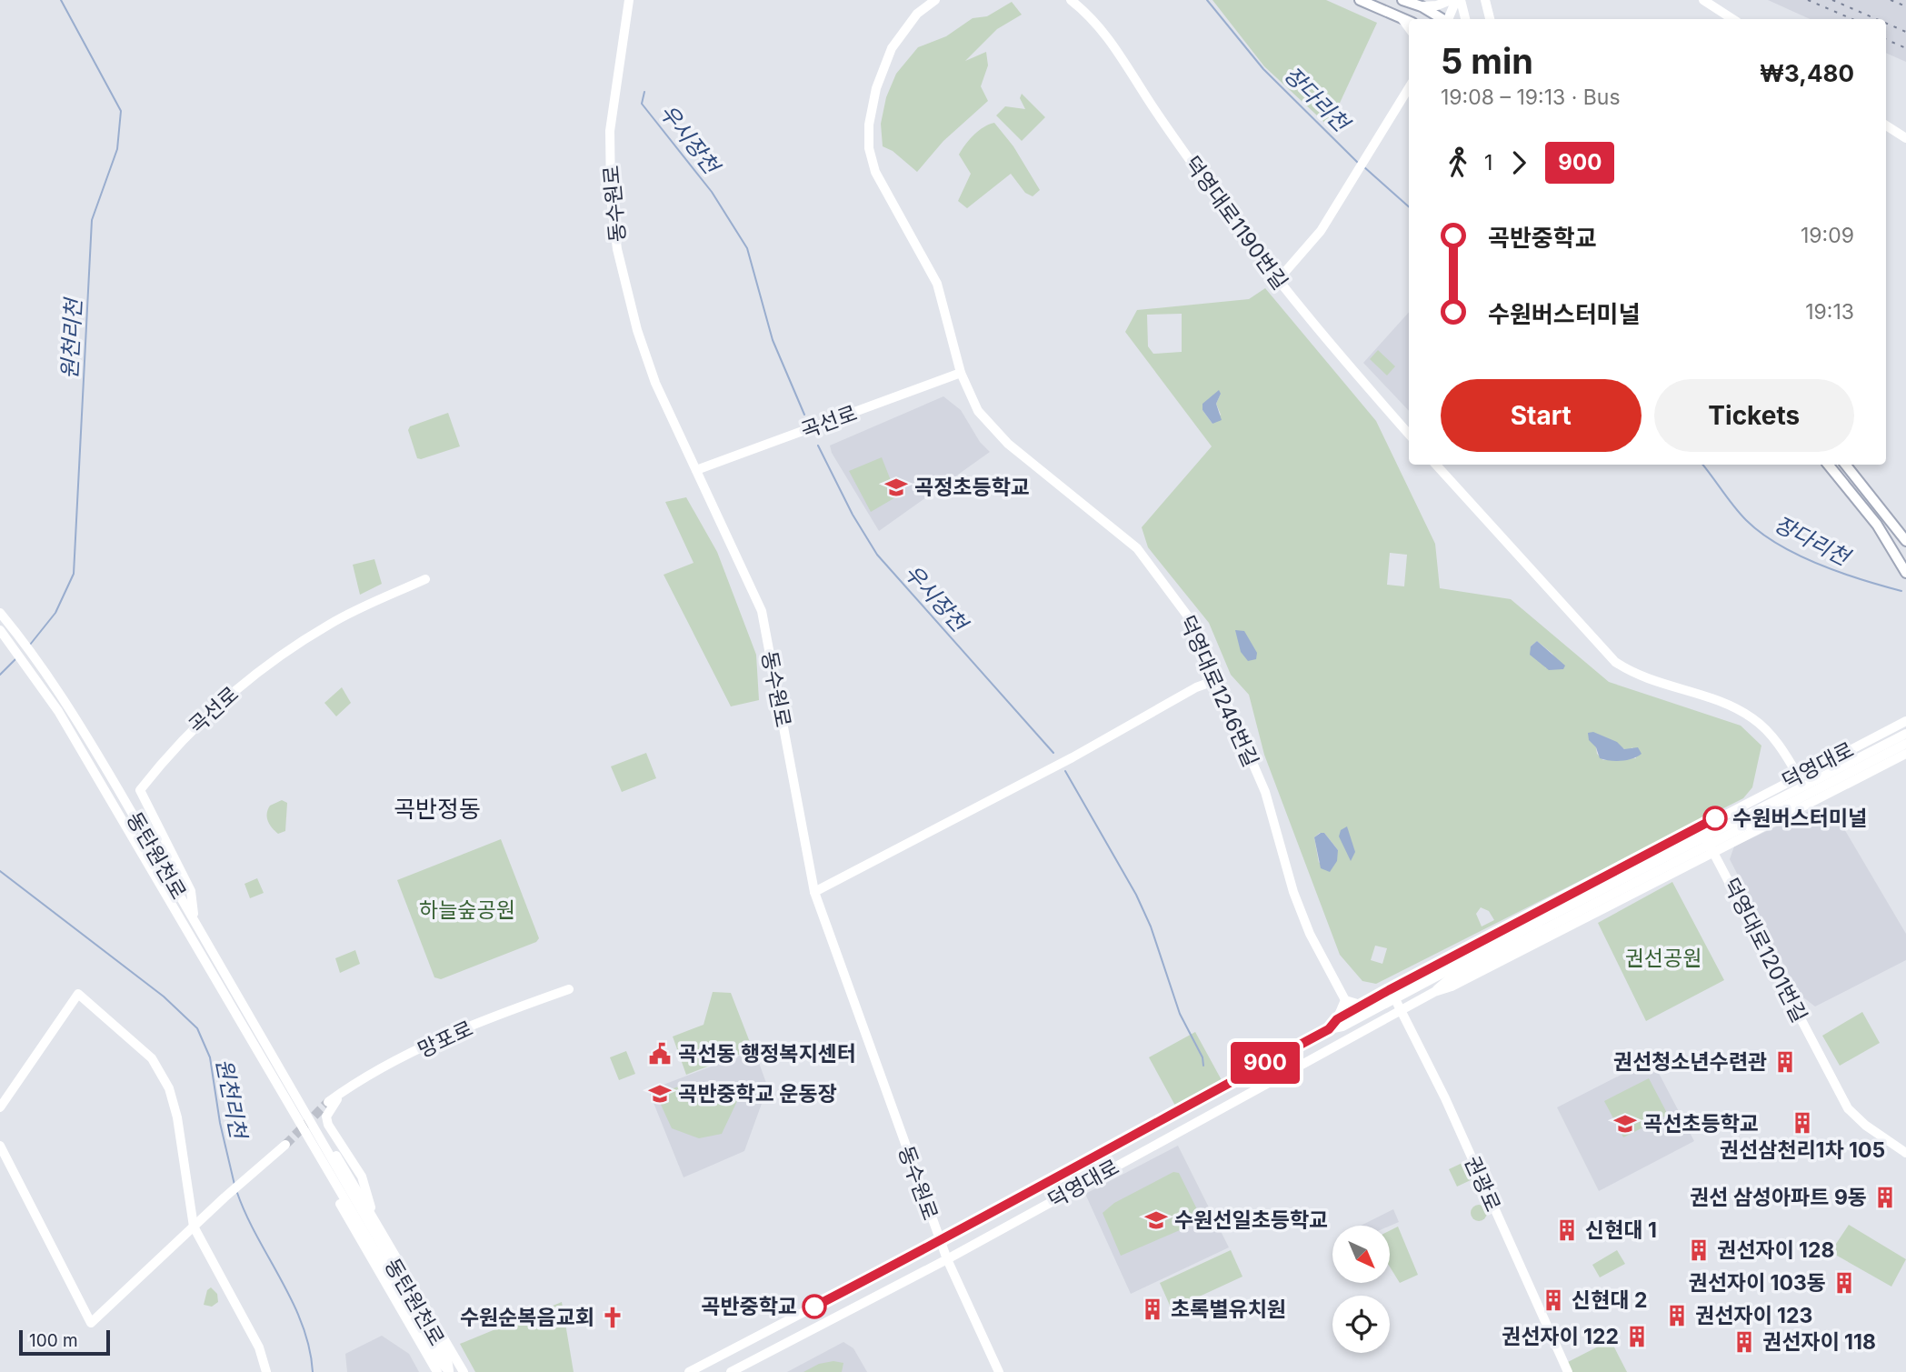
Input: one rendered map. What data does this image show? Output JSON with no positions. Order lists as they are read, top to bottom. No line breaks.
{"streets":{"main road":["동수원로","덕영대로1190번길","곡선로","덕영대로1246번길","덕영대로","동탄원천로","덕영대로1201번길","망포로","권광로"]},"crossings":[["동수원로","곡선로"],["동수원로","덕영대로"],["곡선로","덕영대로1246번길"],["곡선로","동탄원천로"],["덕영대로","덕영대로1201번길"],["덕영대로","권광로"]],"districts":["곡반정동"],"water":["장다리천","우시장천","원천리천"],"parks":["하늘숲공원","권선공원"],"places":{"school or university":["곡정초등학교","곡반중학교 운동장","곡선초등학교","수원선일초등학교"],"other":["수원버스터미널","곡반중학교"],"public building":["곡선동 행정복지센터"],"building":["권선청소년수련관","권선삼천리1차 105","권선 삼성아파트 9동","신현대 1","권선자이 128","권선자이 103동","신현대 2","초록별유치원","권선자이 123","권선자이 122","권선자이 118"],"church":["수원순복음교회"]},"lines":["bus line 900"],"scale_bar":"100 m","north":"bottom right","page":{"on_map":"900","heading":["5 min","19:08 – 19:13 · Bus","₩3,480"],"legs":["1","900"],"list":[{"name":"곡반중학교","value":"19:09"},{"name":"수원버스터미널","value":"19:13"}],"buttons":["Start","Tickets"],"scale":"100 m"}}
